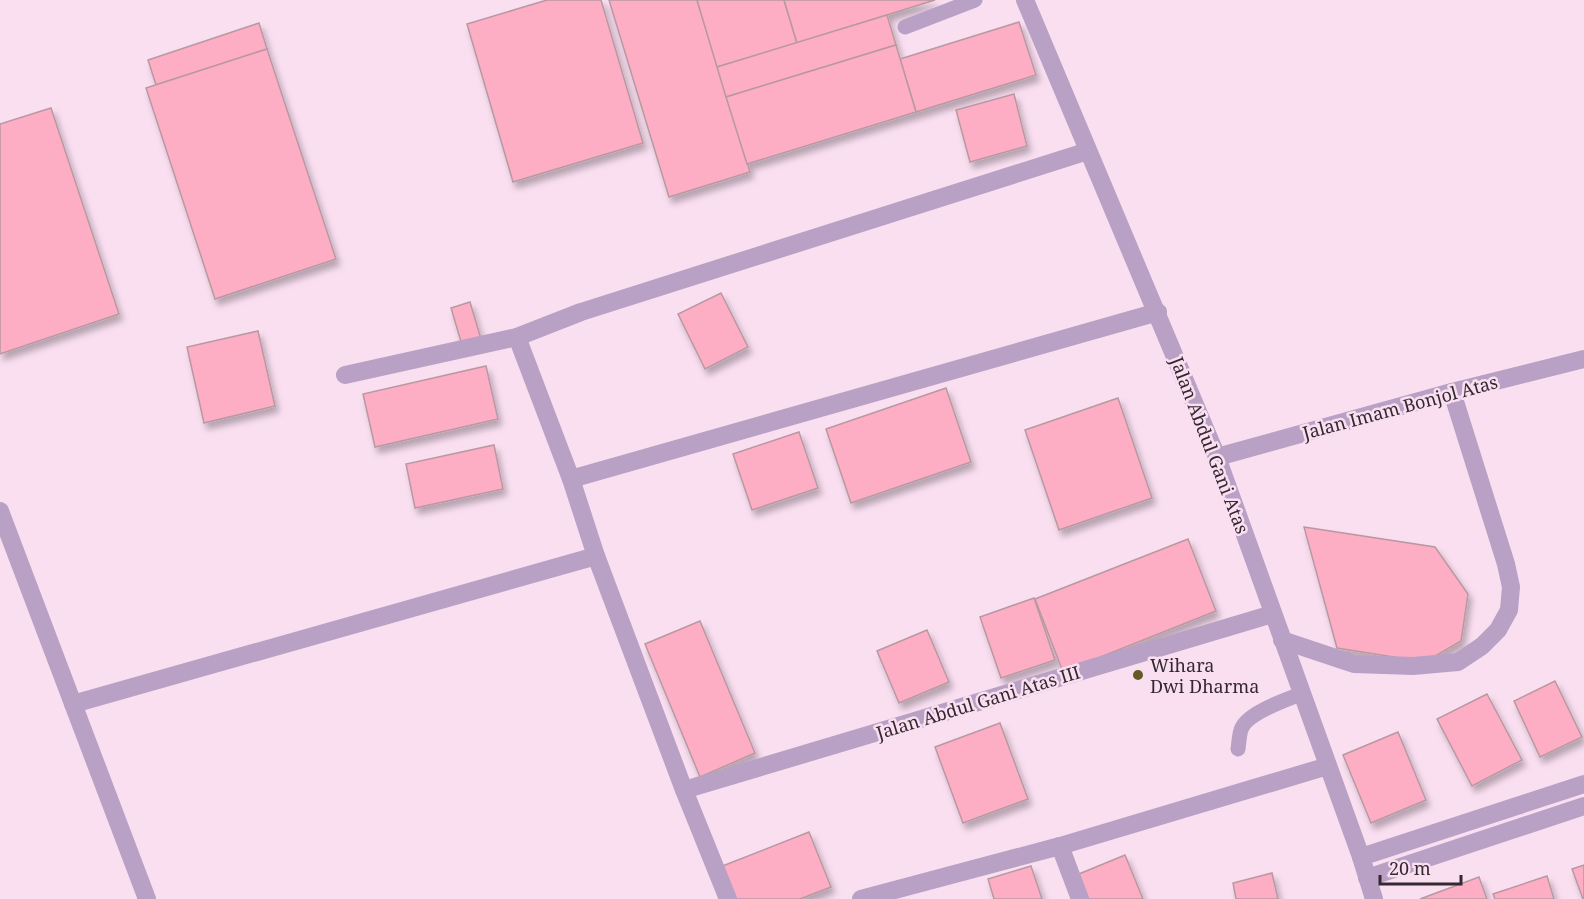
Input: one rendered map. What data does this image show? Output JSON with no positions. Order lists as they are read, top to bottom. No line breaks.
{"streets":{"street":["Jalan Imam Bonjol Atas","Jalan Abdul Gani Atas","Jalan Abdul Gani Atas III"]},"crossings":[["Jalan Imam Bonjol Atas","Jalan Abdul Gani Atas"],["Jalan Abdul Gani Atas","Jalan Abdul Gani Atas III"]],"places":["Wihara Dwi Dharma"],"scale_bar":"20 m"}
